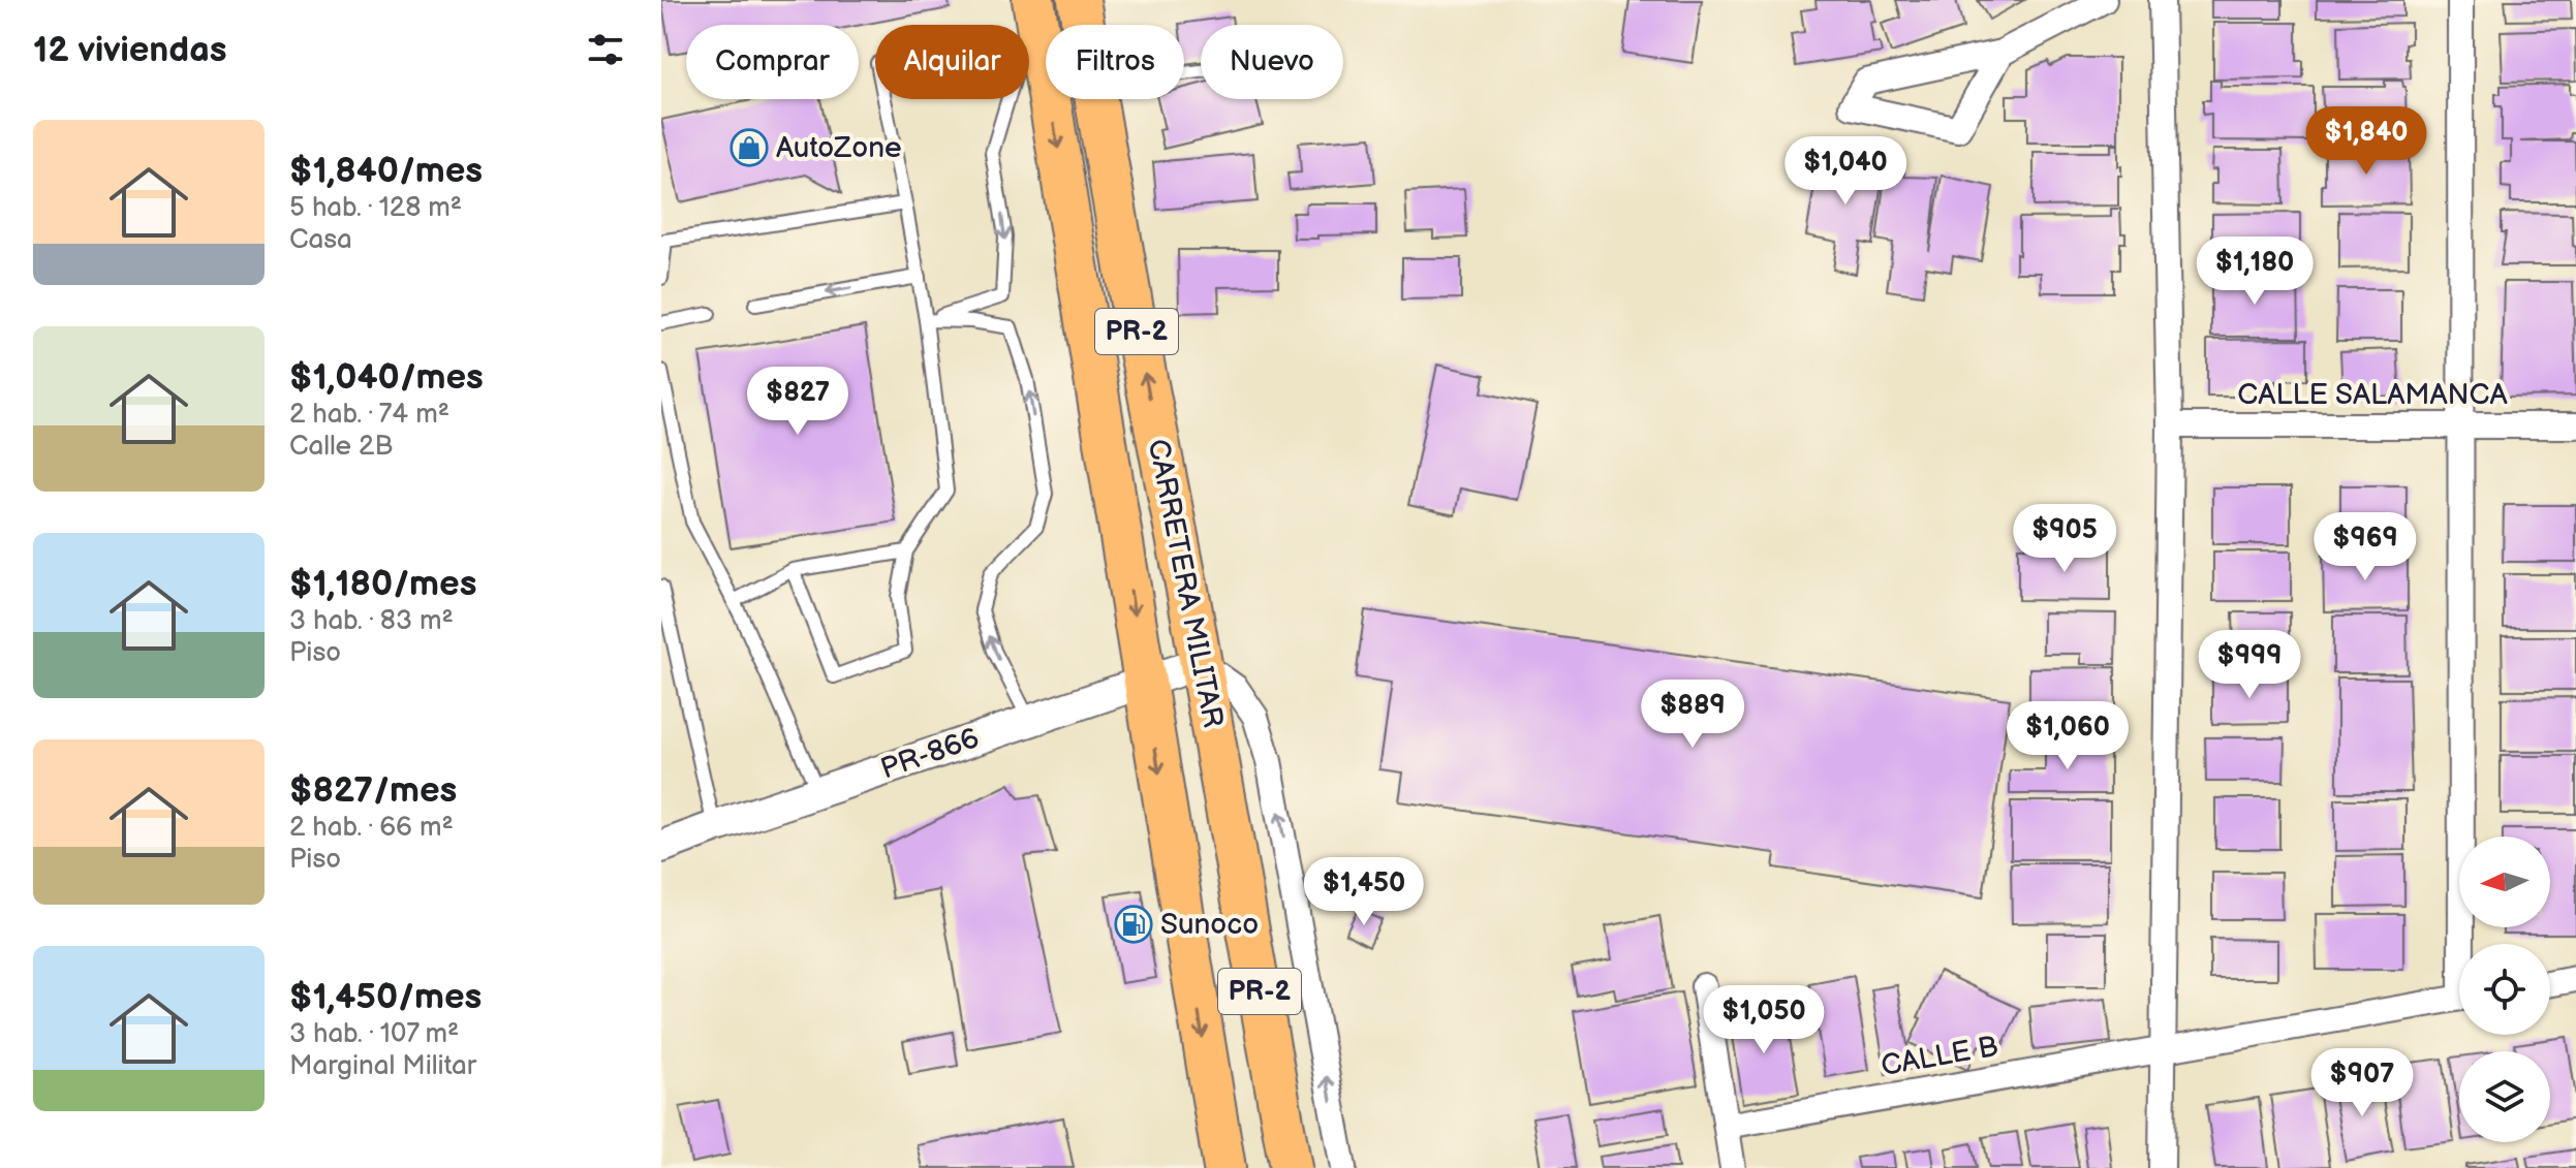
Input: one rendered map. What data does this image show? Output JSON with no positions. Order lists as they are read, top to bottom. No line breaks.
{"streets":{"main road":["PR-2","CARRETERA MILITAR"],"street":["CALLE SALAMANCA","PR-866","CALLE B"]},"crossings":[["CARRETERA MILITAR","PR-866"]],"places":{"shop":["AutoZone"],"fuel station":["Sunoco"]},"north":"left","page":{"heading":"12 viviendas","chip":["Comprar","Alquilar","Filtros","Nuevo"],"list":[{"name":"$1,840/mes","note":"5 hab. · 128 m² · Casa"},{"name":"$1,040/mes","note":"2 hab. · 74 m² · Calle 2B"},{"name":"$1,180/mes","note":"3 hab. · 83 m² · Piso"},{"name":"$827/mes","note":"2 hab. · 66 m² · Piso"},{"name":"$1,450/mes","note":"3 hab. · 107 m² · Marginal Militar"}],"price":["$1,840","$1,040","$1,180","$827","$905","$969","$999","$889","$1,060","$1,450","$1,050","$907"]}}
